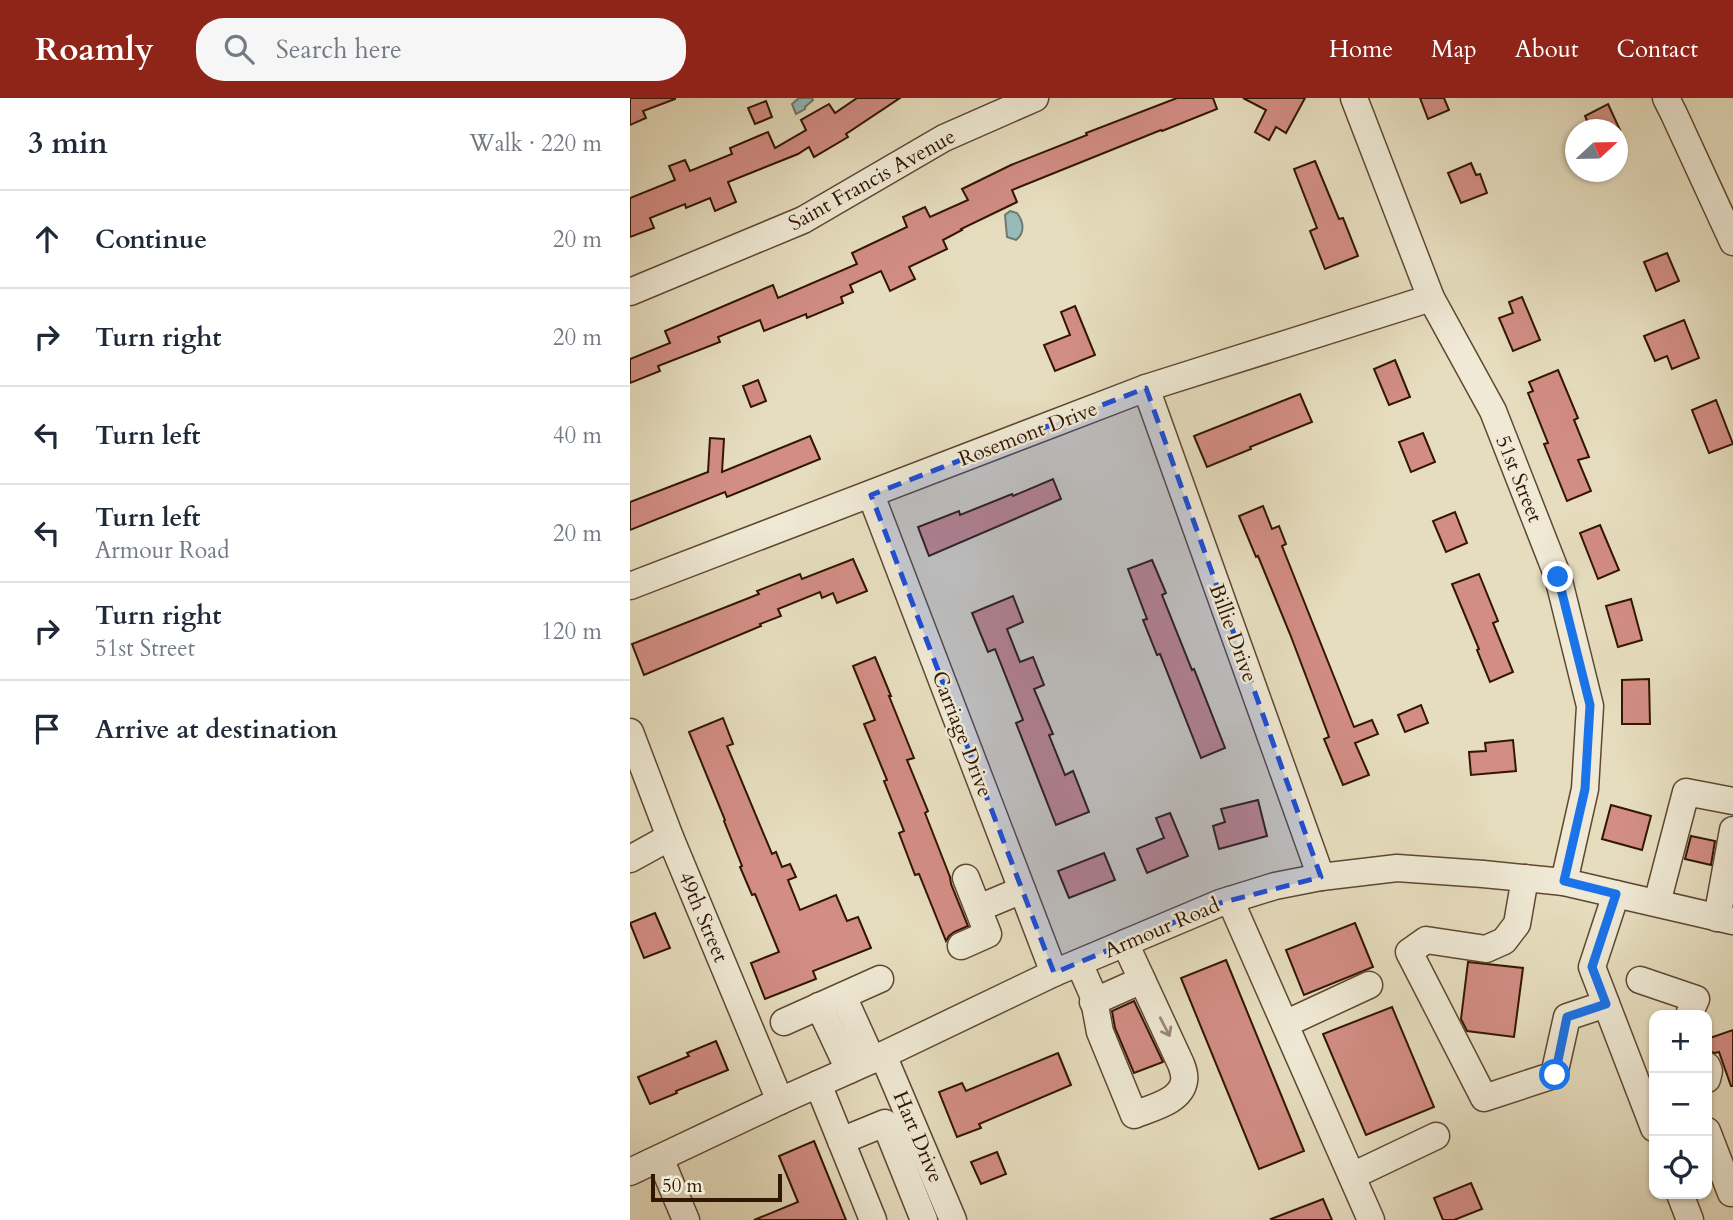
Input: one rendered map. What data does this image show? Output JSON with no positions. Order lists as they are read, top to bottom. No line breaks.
{"streets":{"street":["Saint Francis Avenue","Rosemont Drive","51st Street","Billie Drive","Carriage Drive","49th Street","Armour Road","Hart Drive"]},"crossings":[["Rosemont Drive","51st Street"],["Rosemont Drive","Billie Drive"],["Rosemont Drive","Carriage Drive"],["51st Street","Armour Road"],["Billie Drive","Armour Road"],["Carriage Drive","Armour Road"],["49th Street","Armour Road"],["Armour Road","Hart Drive"]],"scale_bar":"50 m","north":"right","page":{"header":"Roamly","search":"Search here","nav":["Home","Map","About","Contact"],"heading":["3 min","Walk · 220 m"],"list":[["Continue","20 m"],["Turn right","20 m"],["Turn left","40 m"],["Turn left","Armour Road","20 m"],["Turn right","51st Street","120 m"],"Arrive at destination"],"map_buttons":["+","−"],"scale":"50 m"}}
